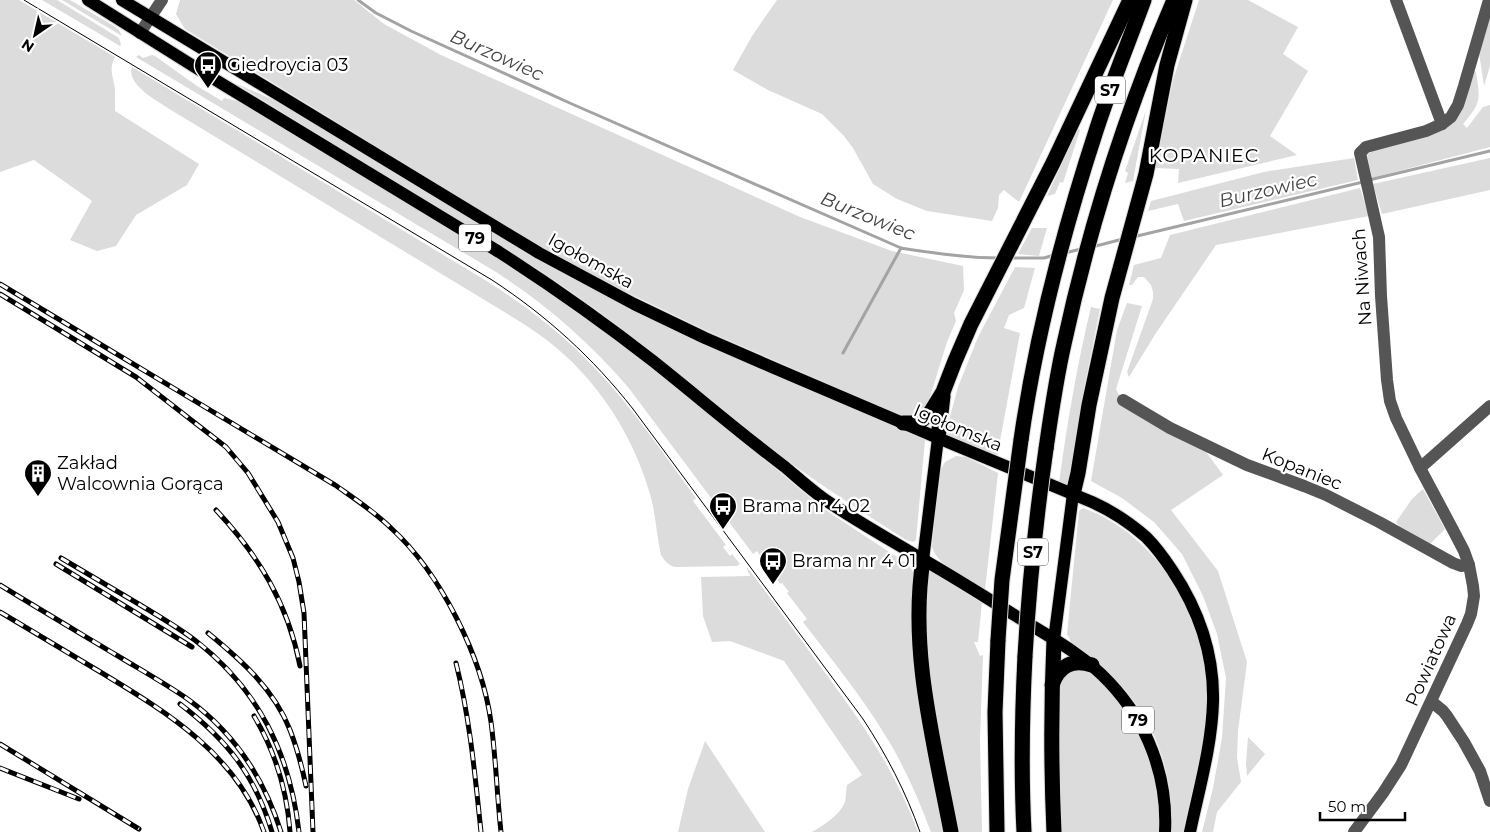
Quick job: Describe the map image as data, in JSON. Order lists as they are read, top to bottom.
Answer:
{
  "streets": {
    "highway": ["S7"],
    "main road": ["79", "Igołomska"],
    "street": ["Na Niwach", "Kopaniec", "Powiatowa"]
  },
  "crossings": [
    ["79", "Igołomska"],
    ["Na Niwach", "Powiatowa"],
    ["Kopaniec", "Powiatowa"]
  ],
  "districts": ["KOPANIEC"],
  "water": ["Burzowiec"],
  "places": {
    "bus stop": ["Giedroycia 03", "Brama nr 4 02", "Brama nr 4 01"],
    "building": ["Zakład Walcownia Gorąca"]
  },
  "scale_bar": "50 m",
  "north": "bottom left"
}
